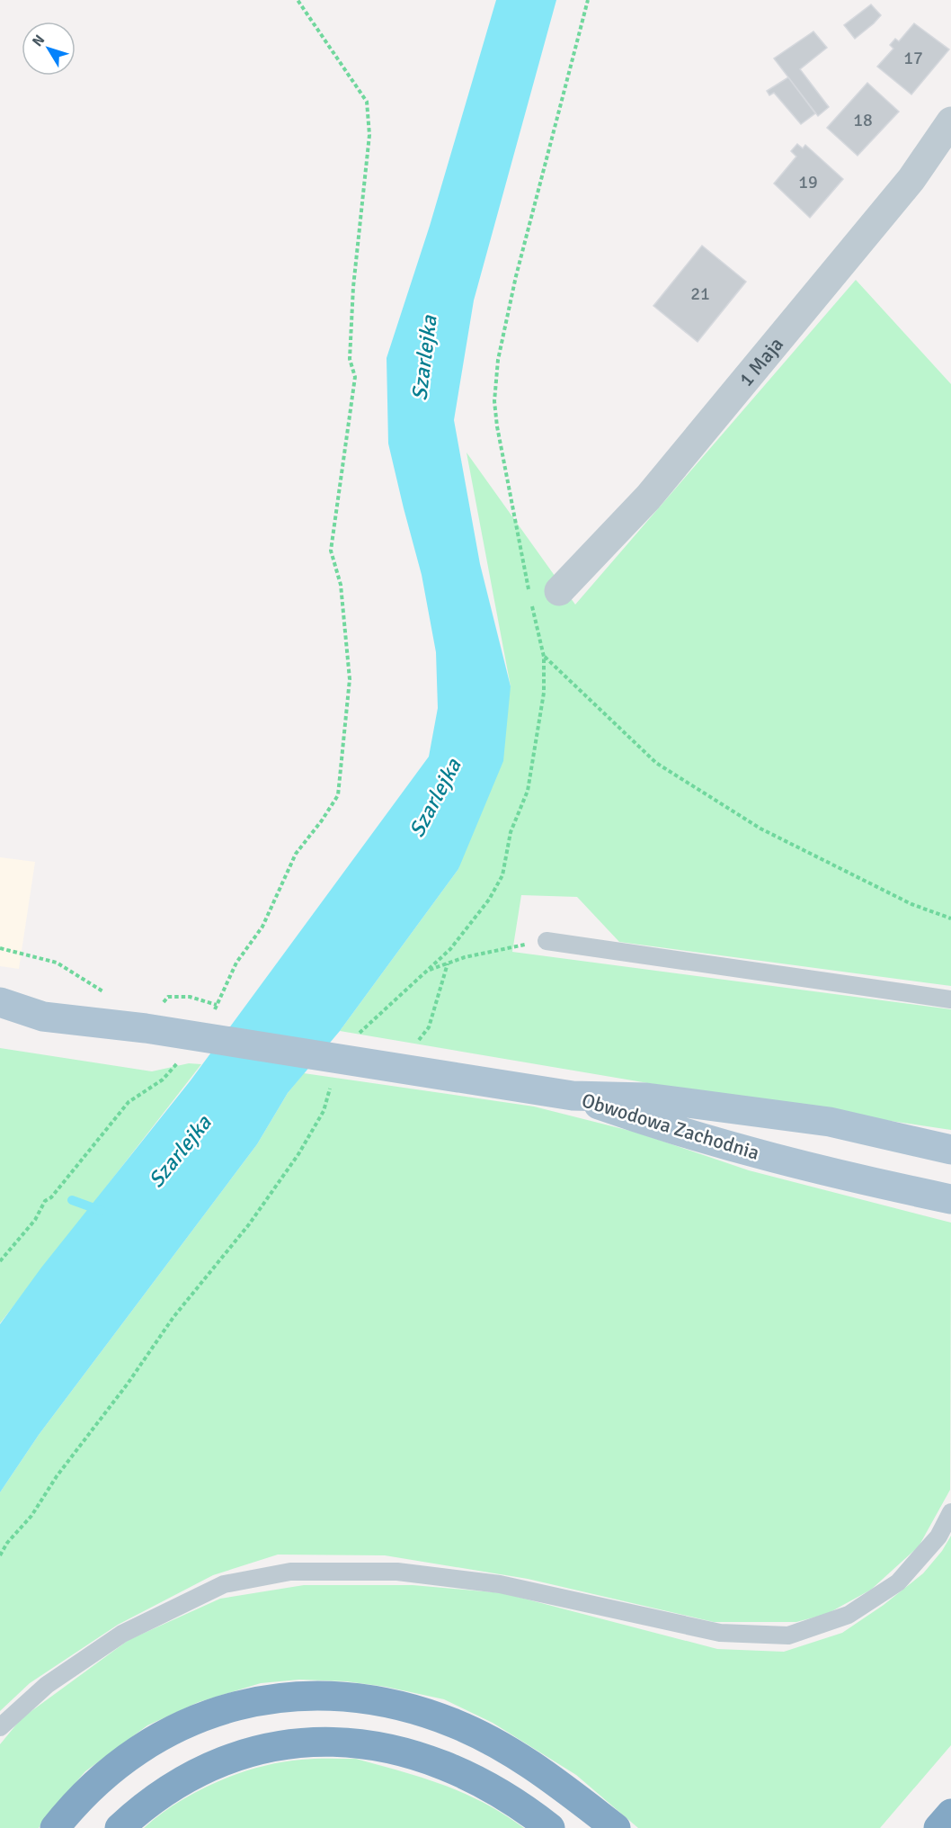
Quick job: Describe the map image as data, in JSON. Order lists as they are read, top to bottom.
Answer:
{
  "streets": {
    "main road": ["Obwodowa Zachodnia"],
    "street": ["1 Maja"]
  },
  "water": ["Szarlejka"],
  "house_numbers": [
    "17",
    "18",
    "19",
    "21"
  ],
  "north": "top left"
}
